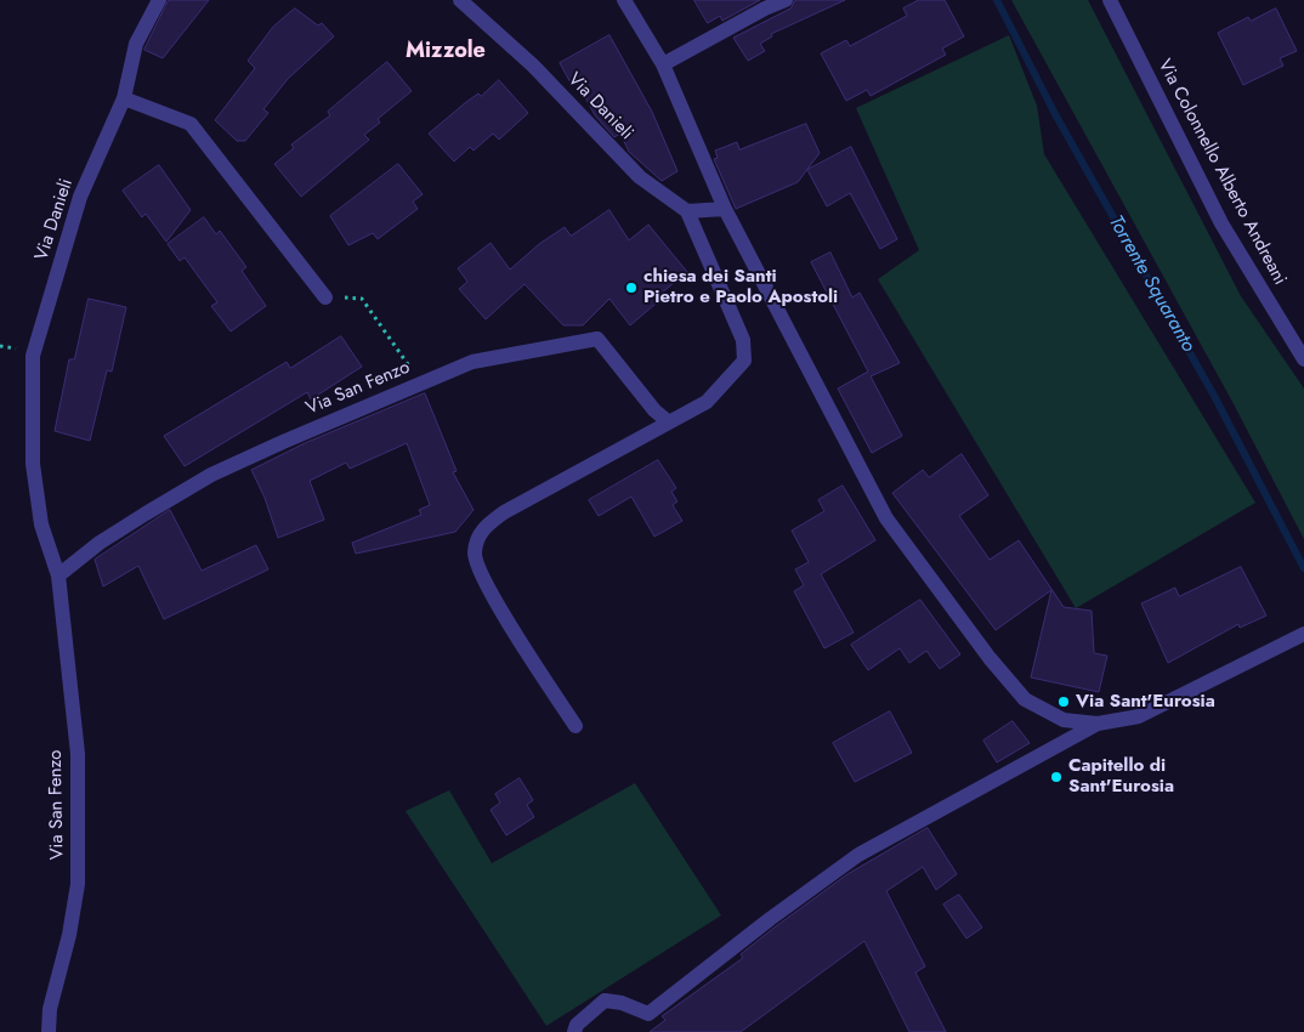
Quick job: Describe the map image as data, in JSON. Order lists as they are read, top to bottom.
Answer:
{
  "streets": {
    "street": ["Via Danieli", "Via Colonnello Alberto Andreani", "Via San Fenzo"]
  },
  "crossings": [
    ["Via Danieli", "Via San Fenzo"]
  ],
  "districts": ["Mizzole"],
  "water": ["Torrente Squaranto"],
  "places": ["chiesa dei Santi Pietro e Paolo Apostoli", "Via Sant'Eurosia", "Capitello di Sant'Eurosia"]
}
